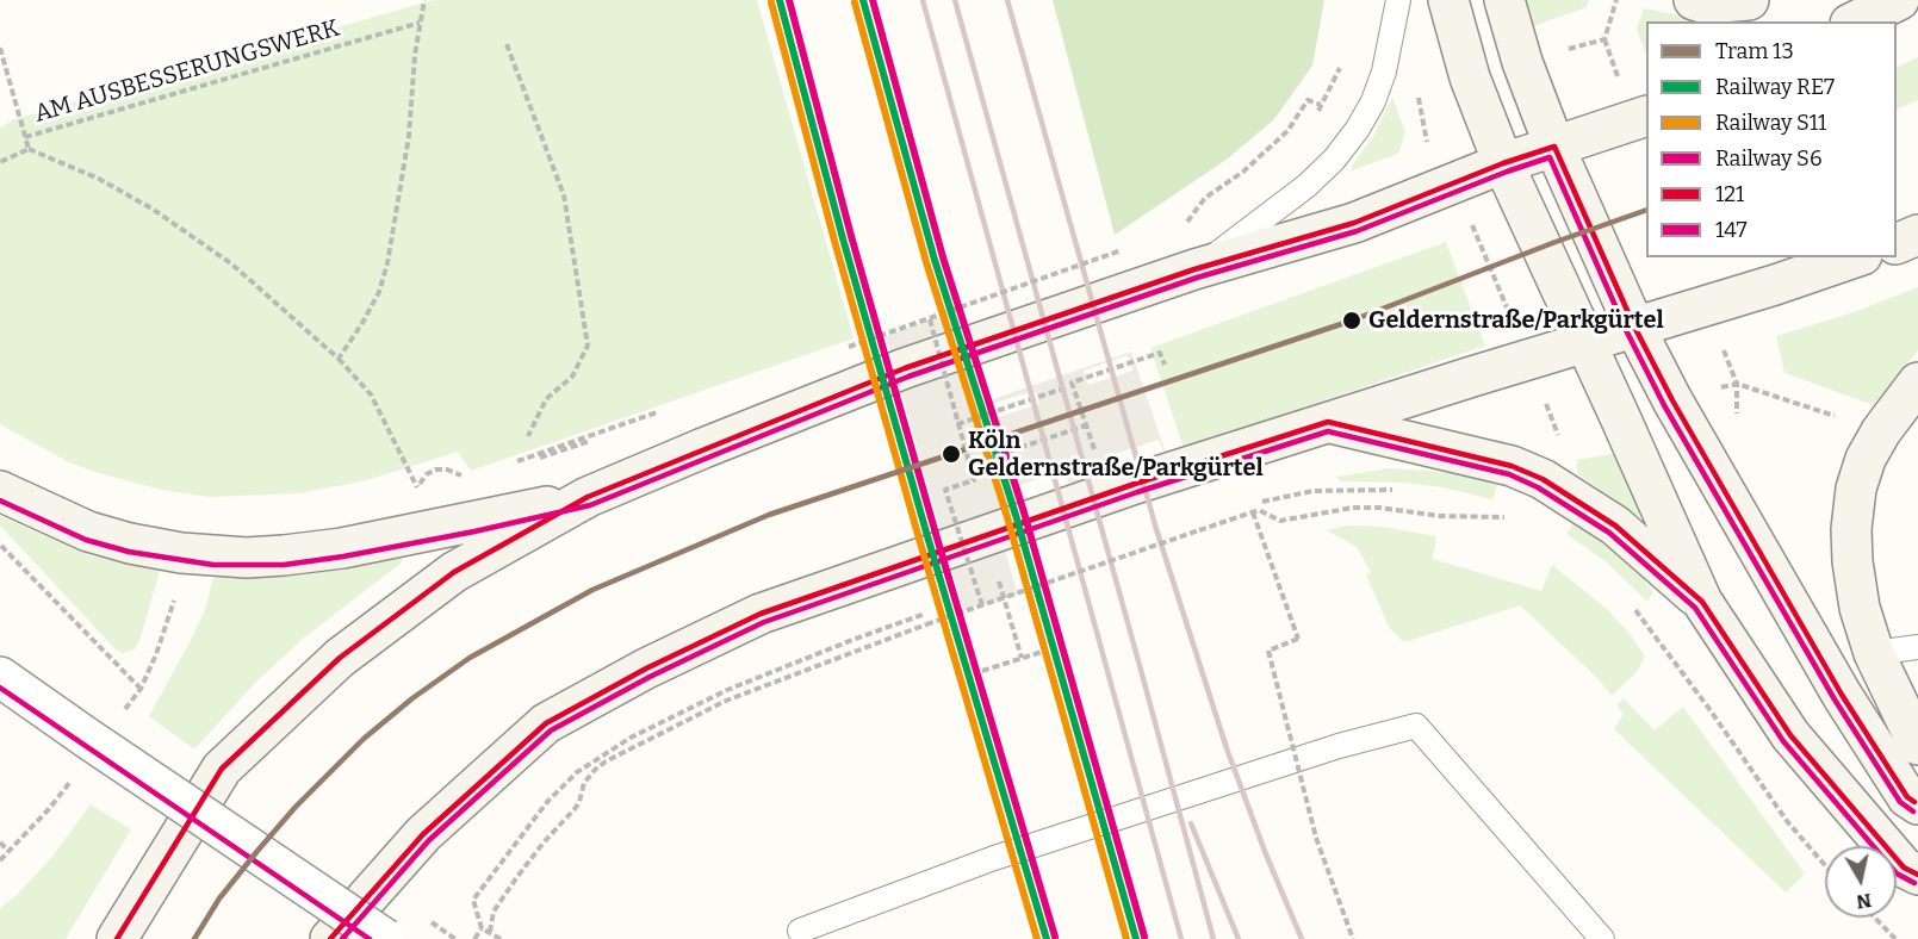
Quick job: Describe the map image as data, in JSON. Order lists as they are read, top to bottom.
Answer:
{
  "streets": {
    "path": ["AM AUSBESSERUNGSWERK"]
  },
  "places": ["Geldernstraße/Parkgürtel", "Köln Geldernstraße/Parkgürtel"],
  "lines": [
    "rail line RE7",
    "rail line S6",
    "rail line S11",
    "transit line 121",
    "transit line 147",
    "tram line 13"
  ],
  "legend": [
    "Tram 13",
    "Railway RE7",
    "Railway S11",
    "Railway S6",
    "121",
    "147"
  ],
  "north": "bottom"
}
